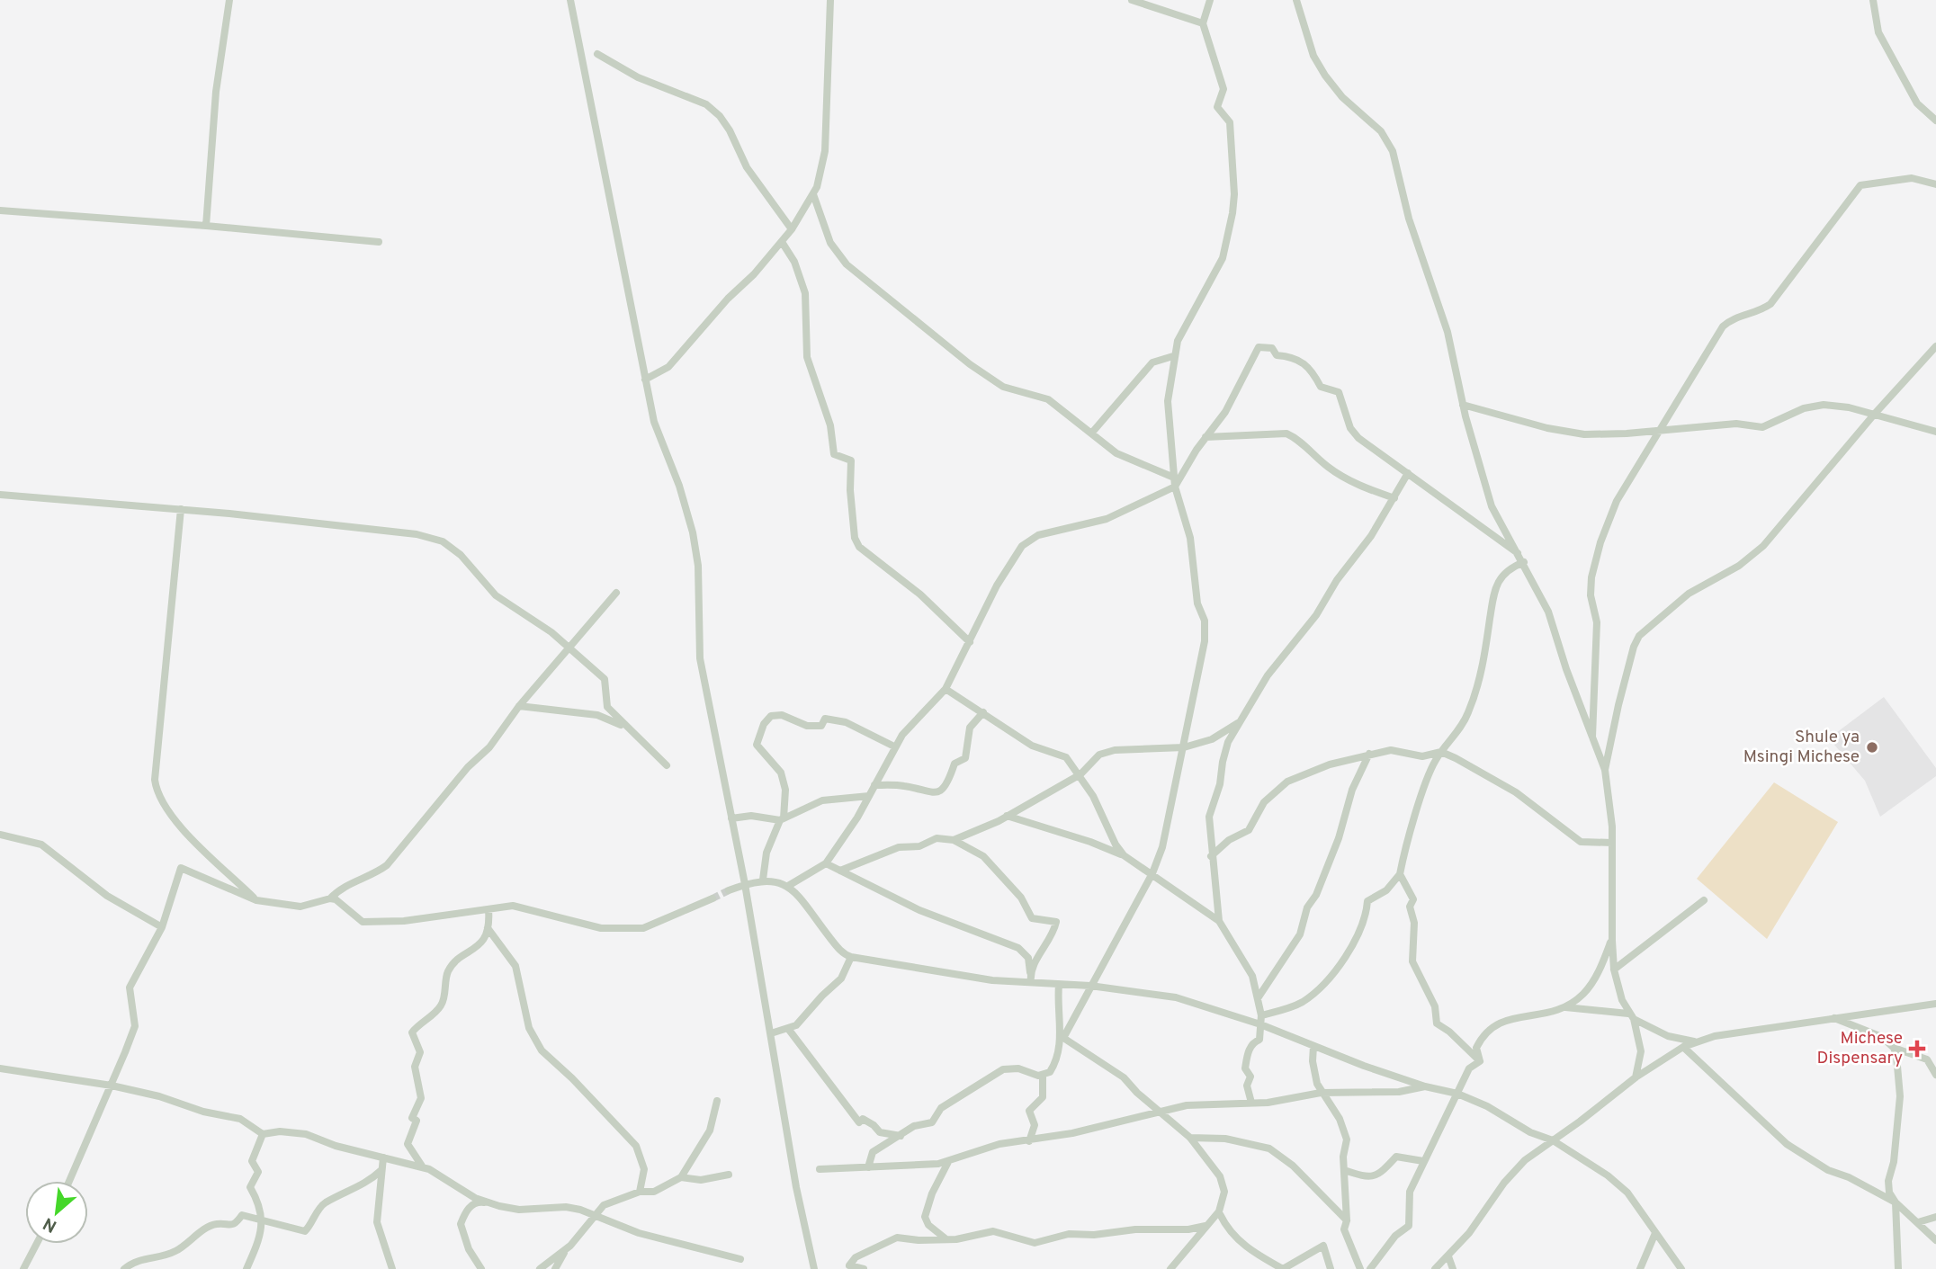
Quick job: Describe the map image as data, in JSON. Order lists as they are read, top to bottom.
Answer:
{
  "places": {
    "other": ["Shule ya Msingi Michese"],
    "health": ["Michese Dispensary"]
  },
  "north": "bottom left"
}
